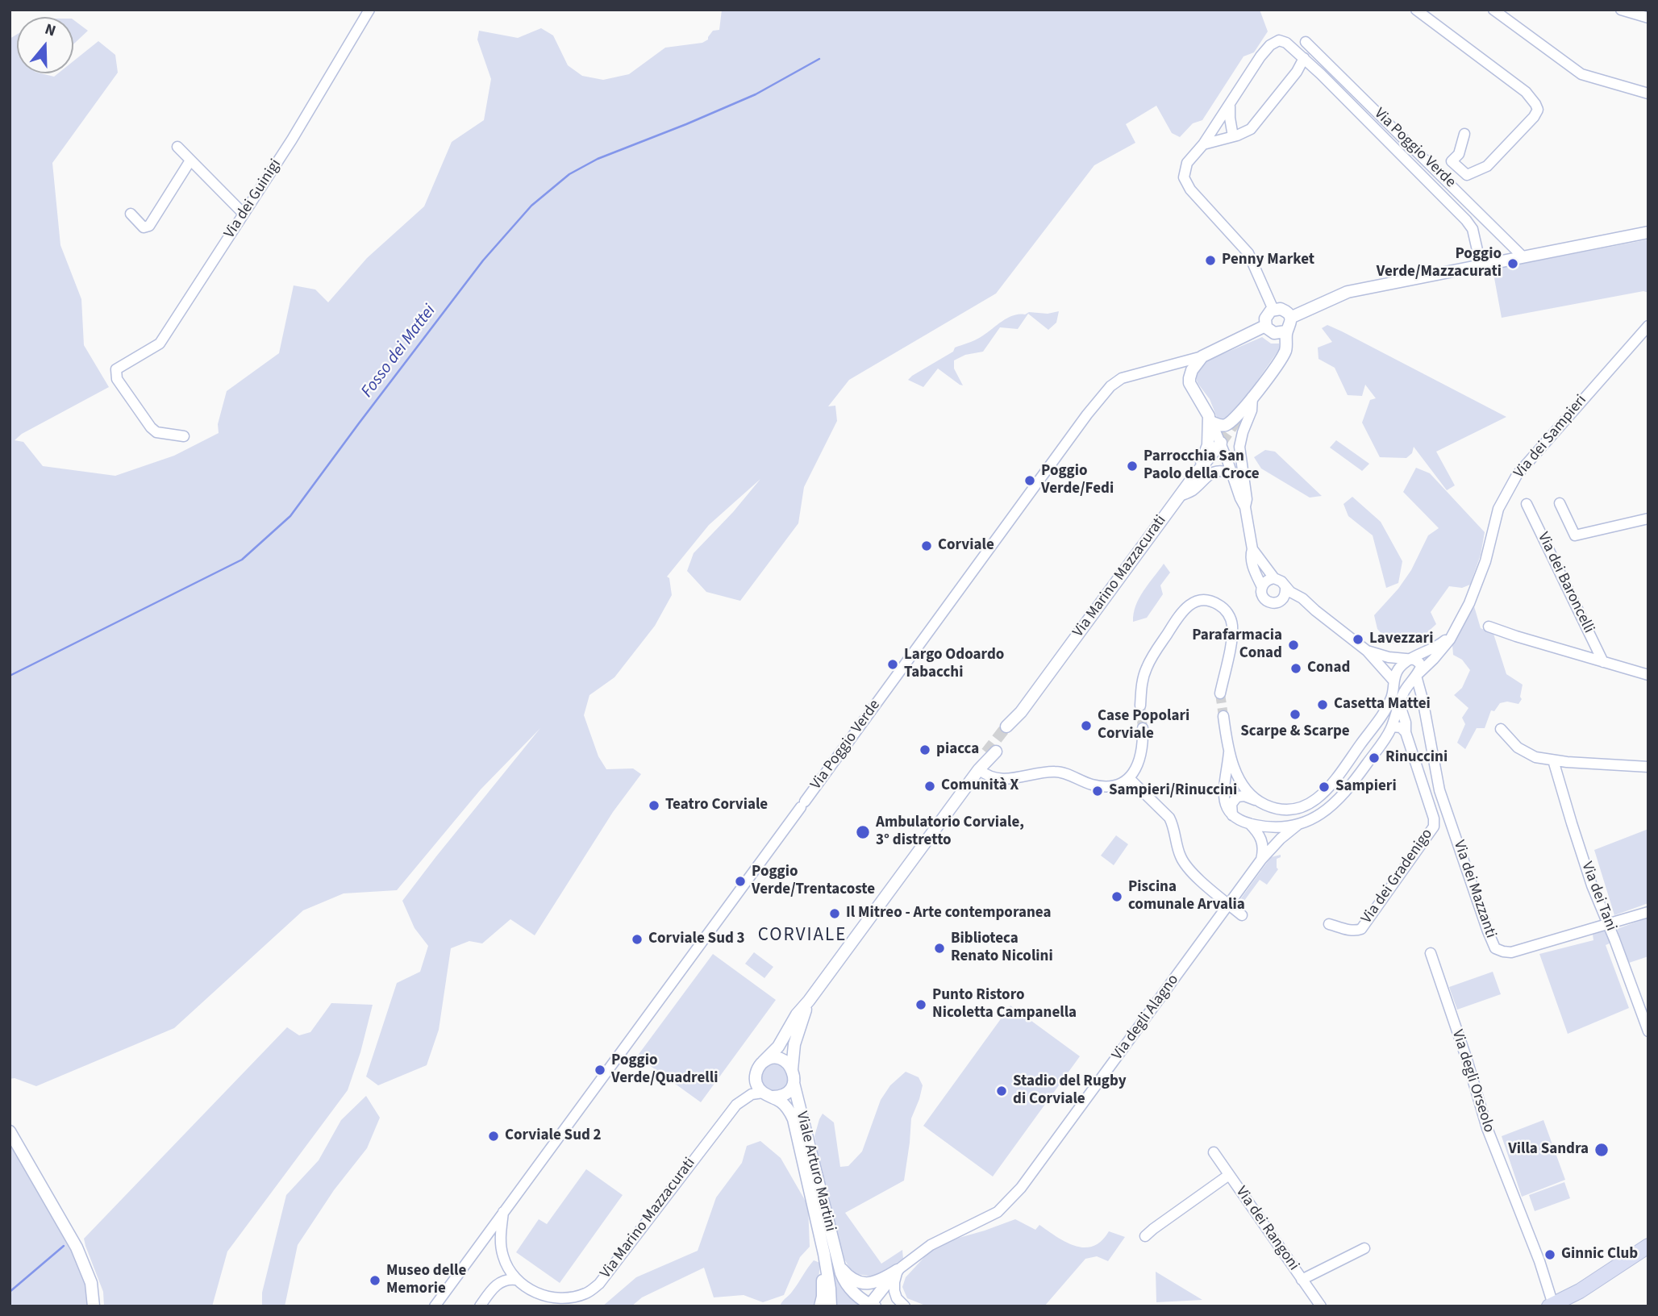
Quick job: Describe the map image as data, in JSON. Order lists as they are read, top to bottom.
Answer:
{
  "streets": {
    "street": [
      "Via Poggio Verde",
      "Via dei Guinigi",
      "Via dei Sampieri",
      "Via Marino Mazzacurati",
      "Via dei Baroncelli",
      "Via dei Gradenigo",
      "Via dei Mazzanti",
      "Via dei Tani",
      "Via degli Alagno",
      "Via degli Orseolo",
      "Viale Arturo Martini",
      "Via dei Rangoni"
    ]
  },
  "crossings": [
    ["Via dei Sampieri", "Via dei Mazzanti"],
    ["Via dei Sampieri", "Via degli Alagno"],
    ["Via Marino Mazzacurati", "Viale Arturo Martini"],
    ["Via dei Mazzanti", "Via dei Tani"],
    ["Via degli Alagno", "Viale Arturo Martini"]
  ],
  "districts": ["CORVIALE"],
  "water": ["Fosso dei Mattei"],
  "places": [
    "Penny Market",
    "Poggio Verde/Mazzacurati",
    "Parrocchia San Paolo della Croce",
    "Poggio Verde/Fedi",
    "Corviale",
    "Lavezzari",
    "Parafarmacia Conad",
    "Largo Odoardo Tabacchi",
    "Conad",
    "Casetta Mattei",
    "Scarpe & Scarpe",
    "Case Popolari Corviale",
    "piacca",
    "Rinuccini",
    "Comunità X",
    "Sampieri",
    "Sampieri/Rinuccini",
    "Teatro Corviale",
    "Ambulatorio Corviale, 3° distretto",
    "Poggio Verde/Trentacoste",
    "Piscina comunale Arvalia",
    "Il Mitreo - Arte contemporanea",
    "Corviale Sud 3",
    "Biblioteca Renato Nicolini",
    "Punto Ristoro Nicoletta Campanella",
    "Poggio Verde/Quadrelli",
    "Stadio del Rugby di Corviale",
    "Corviale Sud 2",
    "Villa Sandra",
    "Ginnic Club",
    "Museo delle Memorie"
  ],
  "north": "top"
}
